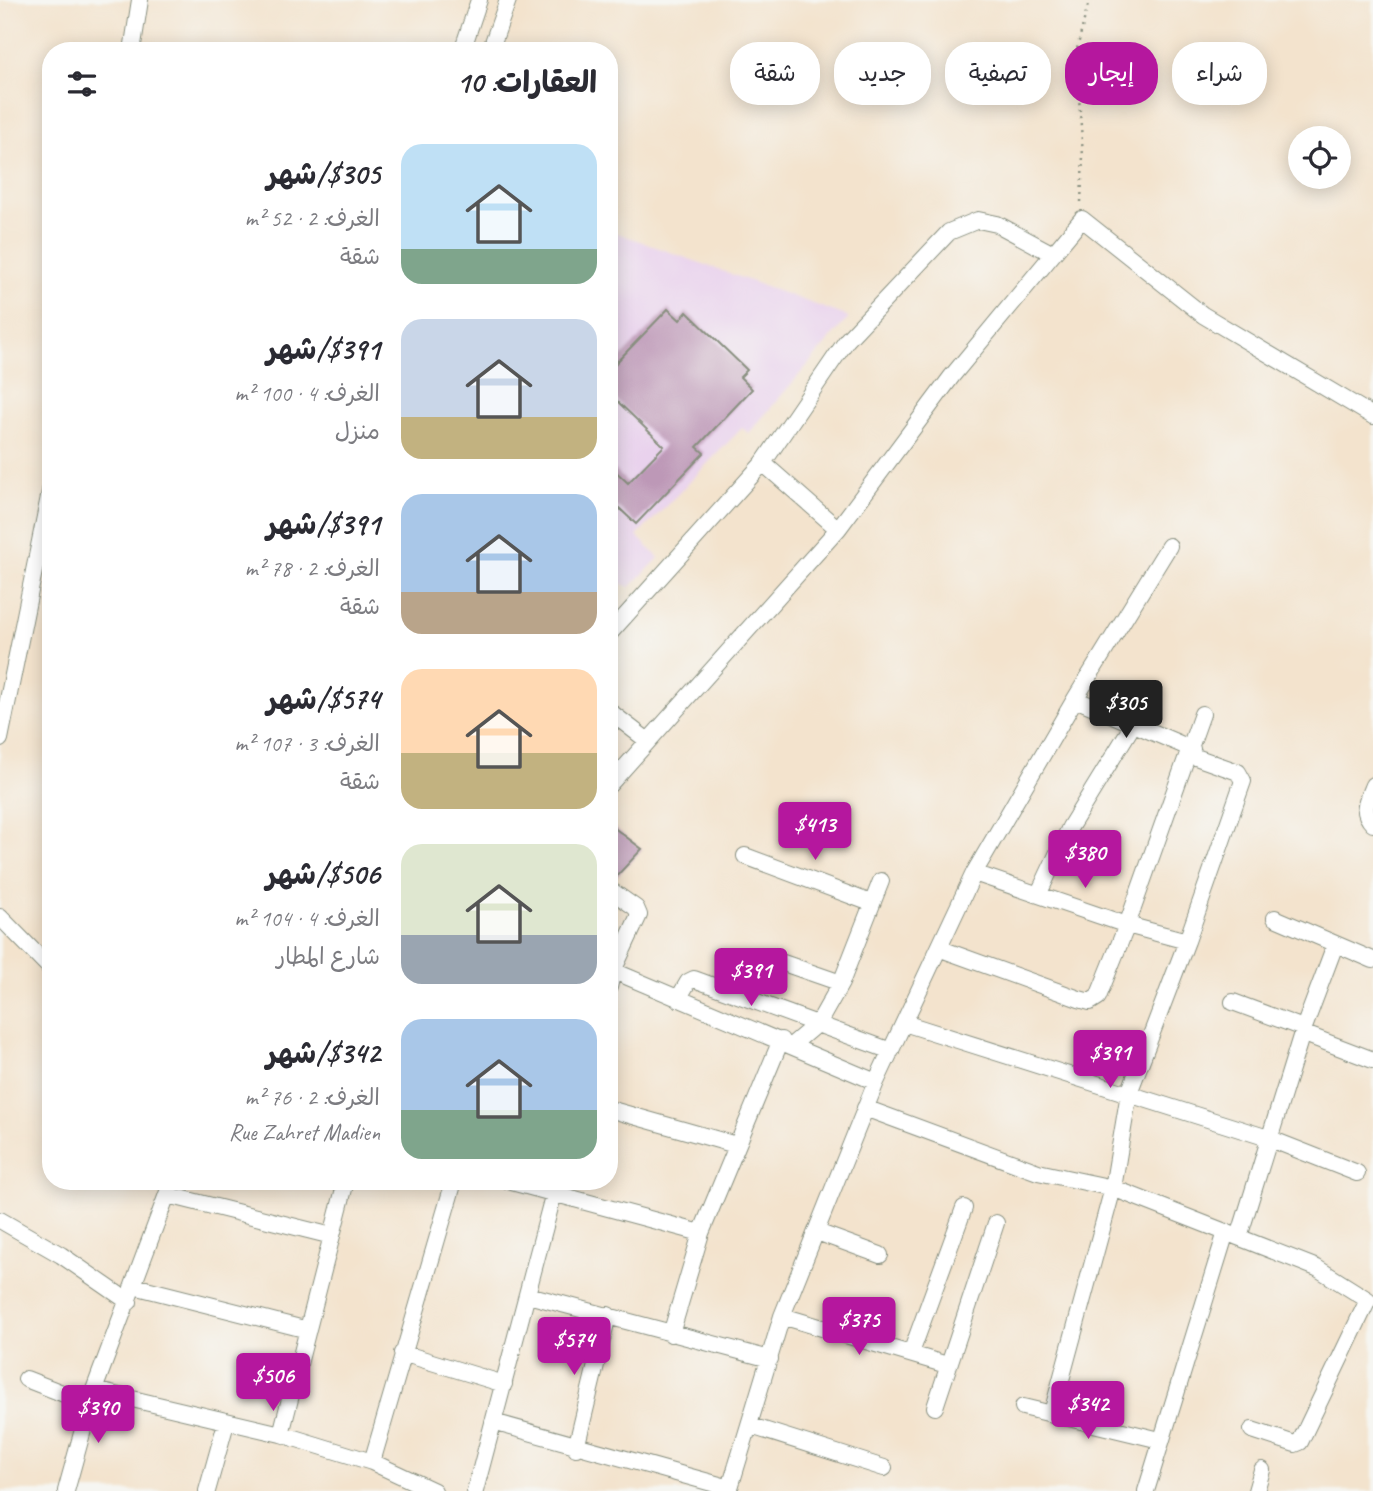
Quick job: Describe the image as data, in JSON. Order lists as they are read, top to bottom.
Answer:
{
  "page": {
    "chip": [
      "شراء",
      "إيجار",
      "تصفية",
      "جديد",
      "شقة"
    ],
    "heading": "العقارات: 10",
    "list": [
      {
        "name": "$305/شهر",
        "note": "الغرف: 2 · 52 m² · شقة"
      },
      {
        "name": "$391/شهر",
        "note": "الغرف: 4 · 100 m² · منزل"
      },
      {
        "name": "$391/شهر",
        "note": "الغرف: 2 · 78 m² · شقة"
      },
      {
        "name": "$574/شهر",
        "note": "الغرف: 3 · 107 m² · شقة"
      },
      {
        "name": "$506/شهر",
        "note": "الغرف: 4 · 104 m² · شارع المطار"
      },
      {
        "name": "$342/شهر",
        "note": "الغرف: 2 · 76 m² · Rue Zahret Madien"
      }
    ],
    "price": [
      "$305",
      "$413",
      "$380",
      "$391",
      "$391",
      "$375",
      "$574",
      "$506",
      "$342",
      "$390"
    ]
  }
}
